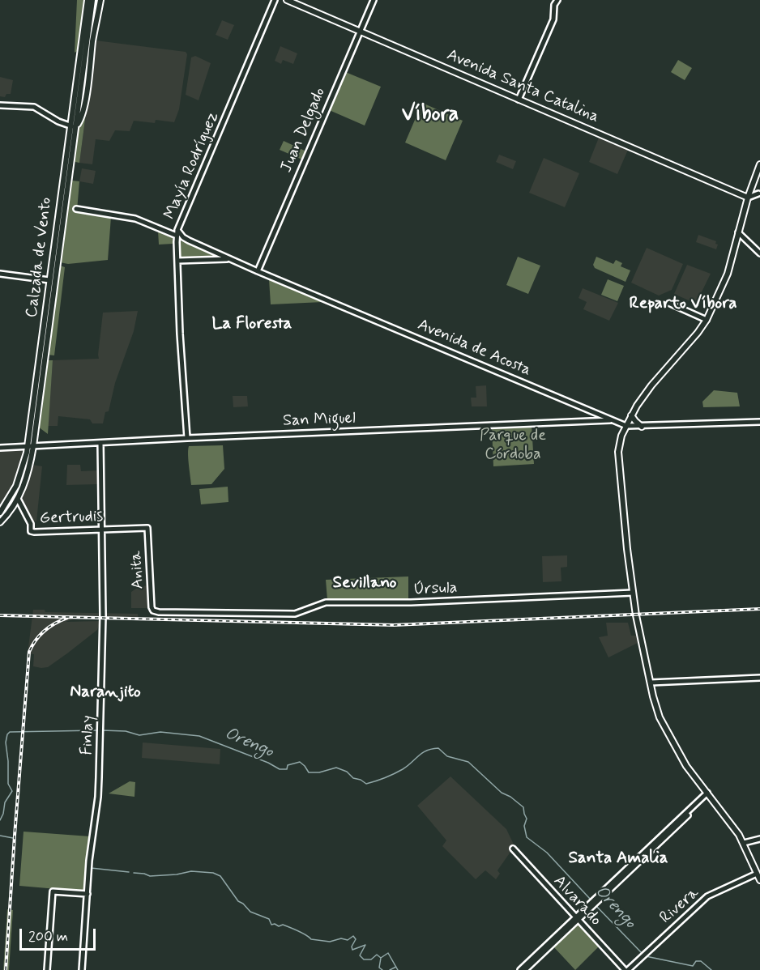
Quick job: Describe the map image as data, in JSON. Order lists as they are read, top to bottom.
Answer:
{
  "streets": {
    "main road": ["Avenida Santa Catalina", "Calzada de Vento"],
    "street": [
      "Juan Delgado",
      "Mayía Rodríguez",
      "Avenida de Acosta",
      "San Miguel",
      "Gertrudis",
      "Anita",
      "Úrsula",
      "Finlay",
      "Alvarado",
      "Rivera"
    ]
  },
  "crossings": [
    ["Avenida Santa Catalina", "Juan Delgado"],
    ["Juan Delgado", "Avenida de Acosta"],
    ["Mayía Rodríguez", "Avenida de Acosta"],
    ["Mayía Rodríguez", "San Miguel"],
    ["Calzada de Vento", "San Miguel"],
    ["Calzada de Vento", "Gertrudis"],
    ["Avenida de Acosta", "San Miguel"],
    ["San Miguel", "Finlay"],
    ["Gertrudis", "Anita"],
    ["Gertrudis", "Finlay"],
    ["Anita", "Úrsula"],
    ["Alvarado", "Rivera"]
  ],
  "districts": [
    "Víbora",
    "Reparto Víbora",
    "La Floresta",
    "Sevillano",
    "Naranjito",
    "Santa Amalia"
  ],
  "water": ["Orengo"],
  "parks": ["Parque de Córdoba"],
  "scale_bar": "200 m"
}
